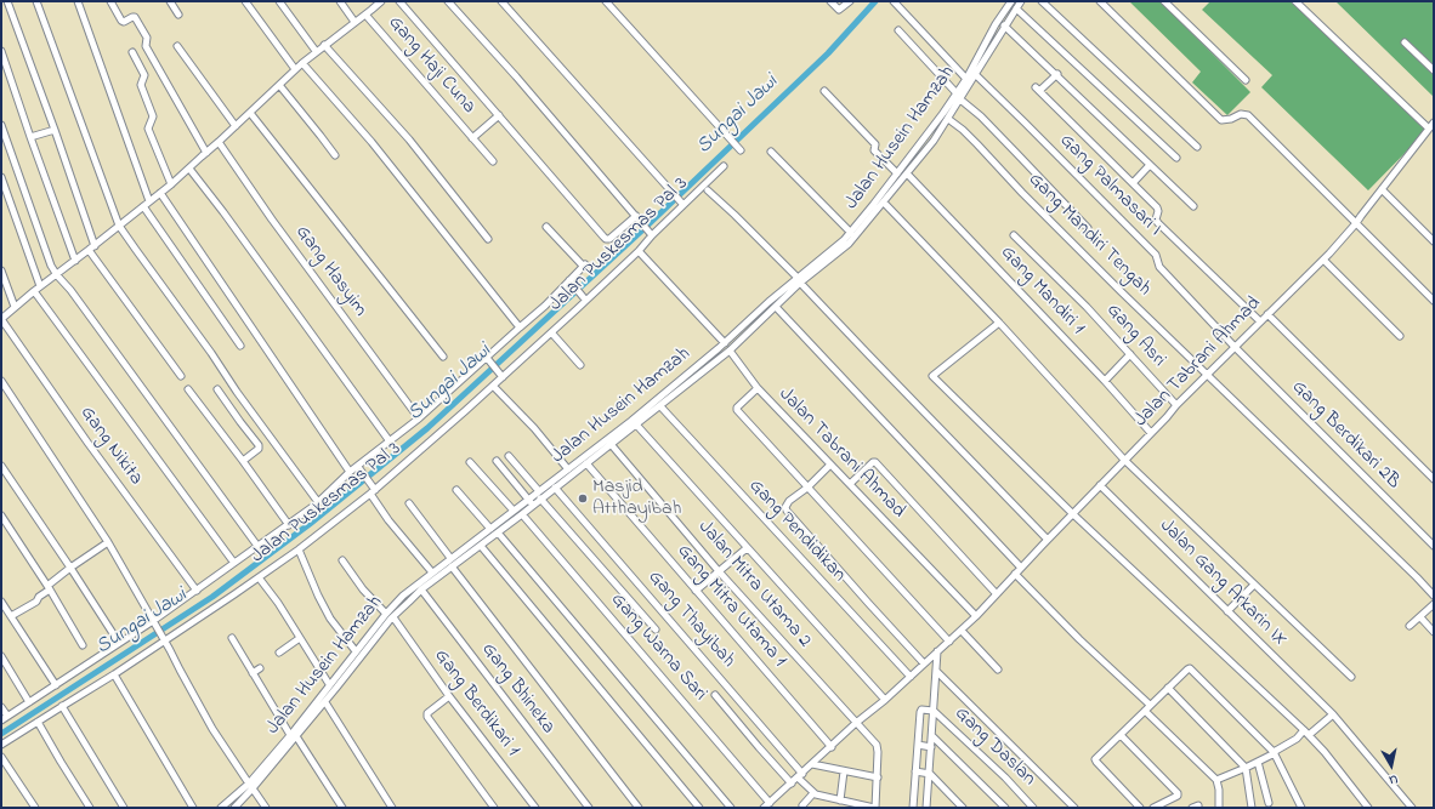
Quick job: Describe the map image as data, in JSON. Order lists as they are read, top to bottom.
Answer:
{
  "streets": {
    "street": [
      "Gang Haji Cuna",
      "Jalan Husein Hamzah",
      "Gang Palmasari I",
      "Gang Mandiri Tengah",
      "Jalan Puskesmas Pal 3",
      "Gang Hasyim",
      "Gang Mandiri 1",
      "Gang Asri",
      "Jalan Tabrani Ahmad",
      "Gang Berdikari 2B",
      "Gang Nikita",
      "Gang Pendidikan",
      "Jalan Gang Arkarin IX",
      "Jalan Mitra Utama 2",
      "Gang Mitra Utama 1",
      "Gang Thayibah",
      "Gang Warna Sari",
      "Gang Bhineka",
      "Gang Berdikari 1",
      "Gang Daslan"
    ]
  },
  "crossings": [
    ["Jalan Husein Hamzah", "Gang Palmasari I"],
    ["Jalan Husein Hamzah", "Gang Mandiri Tengah"],
    ["Jalan Husein Hamzah", "Gang Mandiri 1"],
    ["Jalan Husein Hamzah", "Jalan Tabrani Ahmad"],
    ["Jalan Husein Hamzah", "Gang Pendidikan"],
    ["Jalan Husein Hamzah", "Jalan Mitra Utama 2"],
    ["Jalan Husein Hamzah", "Gang Mitra Utama 1"],
    ["Jalan Husein Hamzah", "Gang Thayibah"],
    ["Jalan Husein Hamzah", "Gang Warna Sari"],
    ["Jalan Husein Hamzah", "Gang Bhineka"],
    ["Jalan Husein Hamzah", "Gang Berdikari 1"],
    ["Gang Palmasari I", "Jalan Tabrani Ahmad"],
    ["Gang Palmasari I", "Gang Berdikari 2B"],
    ["Gang Mandiri Tengah", "Jalan Tabrani Ahmad"],
    ["Gang Mandiri 1", "Jalan Tabrani Ahmad"],
    ["Gang Asri", "Jalan Tabrani Ahmad"],
    ["Jalan Tabrani Ahmad", "Gang Berdikari 2B"],
    ["Jalan Tabrani Ahmad", "Gang Pendidikan"],
    ["Jalan Tabrani Ahmad", "Jalan Gang Arkarin IX"],
    ["Jalan Tabrani Ahmad", "Jalan Mitra Utama 2"],
    ["Jalan Tabrani Ahmad", "Gang Mitra Utama 1"],
    ["Jalan Tabrani Ahmad", "Gang Thayibah"],
    ["Jalan Tabrani Ahmad", "Gang Warna Sari"]
  ],
  "water": ["Sungai Jawi"],
  "places": ["Masjid Atthayibah"],
  "north": "bottom"
}
